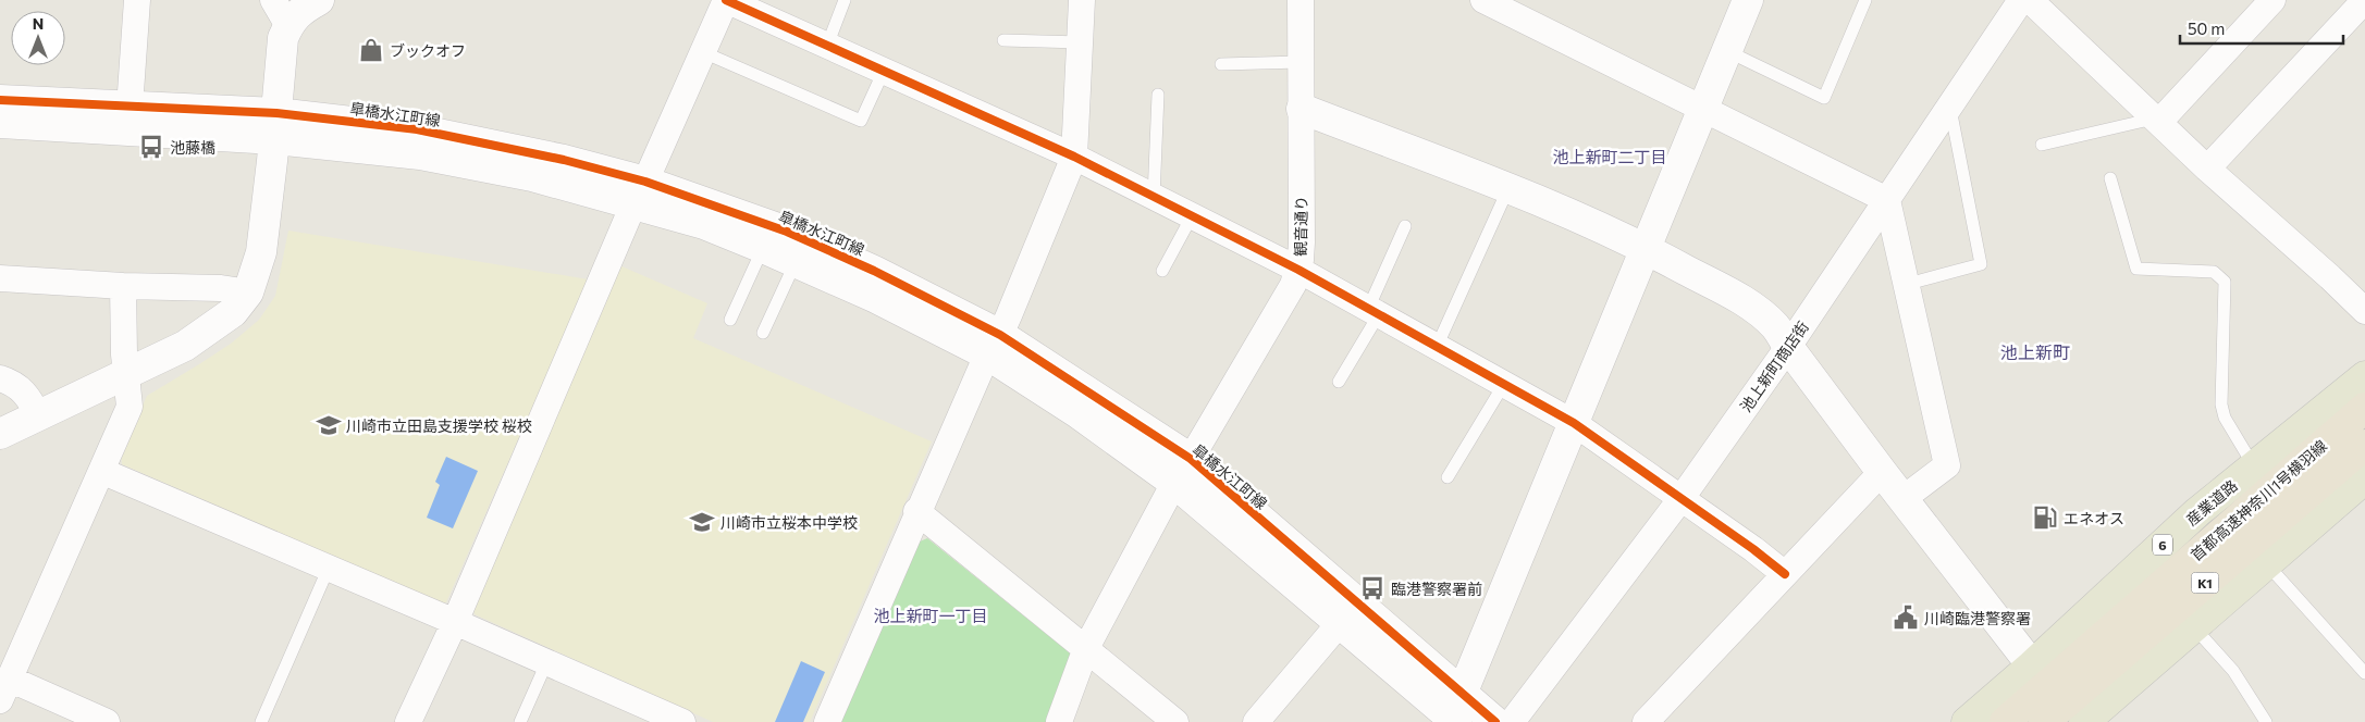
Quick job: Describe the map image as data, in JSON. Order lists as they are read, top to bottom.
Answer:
{
  "streets": {
    "highway": ["首都高速神奈川1号横羽線", "K1"],
    "main road": ["産業道路", "6"],
    "street": ["皐橋水江町線", "観音通り", "池上新町商店街"]
  },
  "crossings": [
    ["皐橋水江町線", "観音通り"]
  ],
  "districts": ["池上新町二丁目", "池上新町", "池上新町一丁目"],
  "places": {
    "shop": ["ブックオフ"],
    "bus stop": ["池藤橋", "臨港警察署前"],
    "school or university": ["川崎市立田島支援学校 桜校", "川崎市立桜本中学校"],
    "fuel station": ["エネオス"],
    "public building": ["川崎臨港警察署"]
  },
  "scale_bar": "50 m",
  "north": "top"
}
